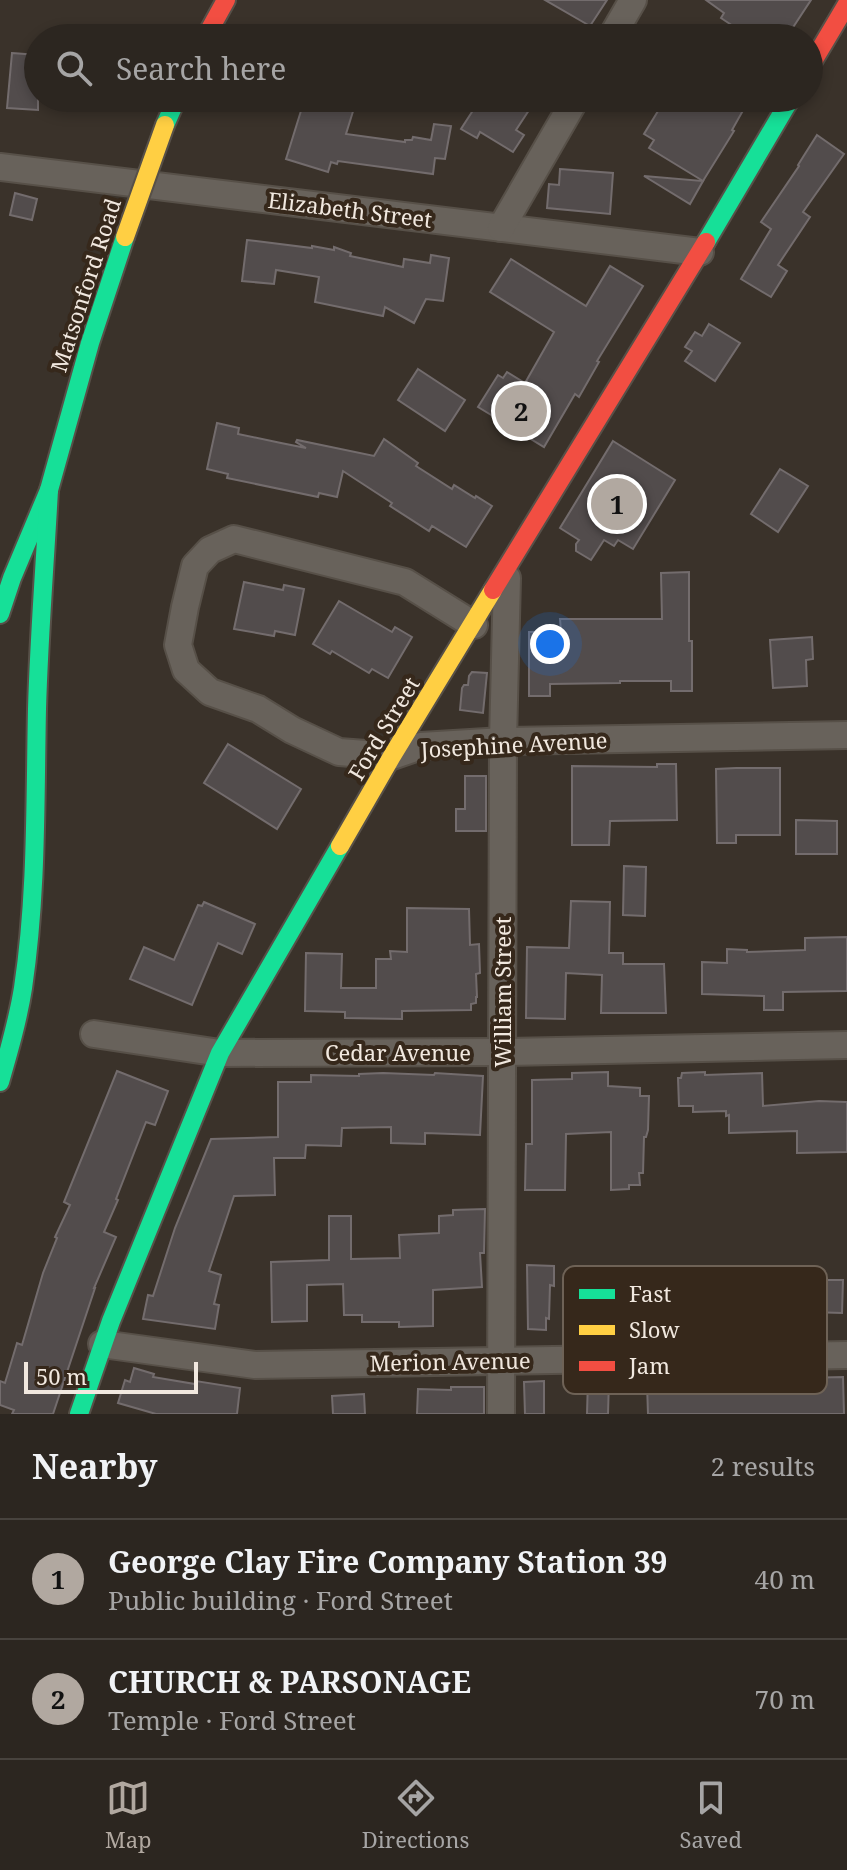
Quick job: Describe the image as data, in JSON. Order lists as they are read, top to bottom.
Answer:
{
  "streets": {
    "main road": ["Matsonford Road", "Ford Street"],
    "street": [
      "Elizabeth Street",
      "Josephine Avenue",
      "William Street",
      "Cedar Avenue",
      "Merion Avenue"
    ]
  },
  "crossings": [
    ["Elizabeth Street", "Ford Street"],
    ["Ford Street", "Josephine Avenue"],
    ["Ford Street", "William Street"],
    ["Ford Street", "Cedar Avenue"],
    ["Ford Street", "Merion Avenue"],
    ["Josephine Avenue", "William Street"],
    ["William Street", "Cedar Avenue"],
    ["William Street", "Merion Avenue"]
  ],
  "legend": ["Fast", "Slow", "Jam"],
  "scale_bar": "50 m",
  "page": {
    "search": "Search here",
    "pins": ["2", "1"],
    "scale": "50 m",
    "heading": ["Nearby", "2 results"],
    "list": [
      {
        "mark": "1",
        "name": "George Clay Fire Company Station 39",
        "note": "Public building · Ford Street",
        "value": "40 m"
      },
      {
        "mark": "2",
        "name": "CHURCH & PARSONAGE",
        "note": "Temple · Ford Street",
        "value": "70 m"
      }
    ],
    "nav": ["Map", "Directions", "Saved"]
  }
}
